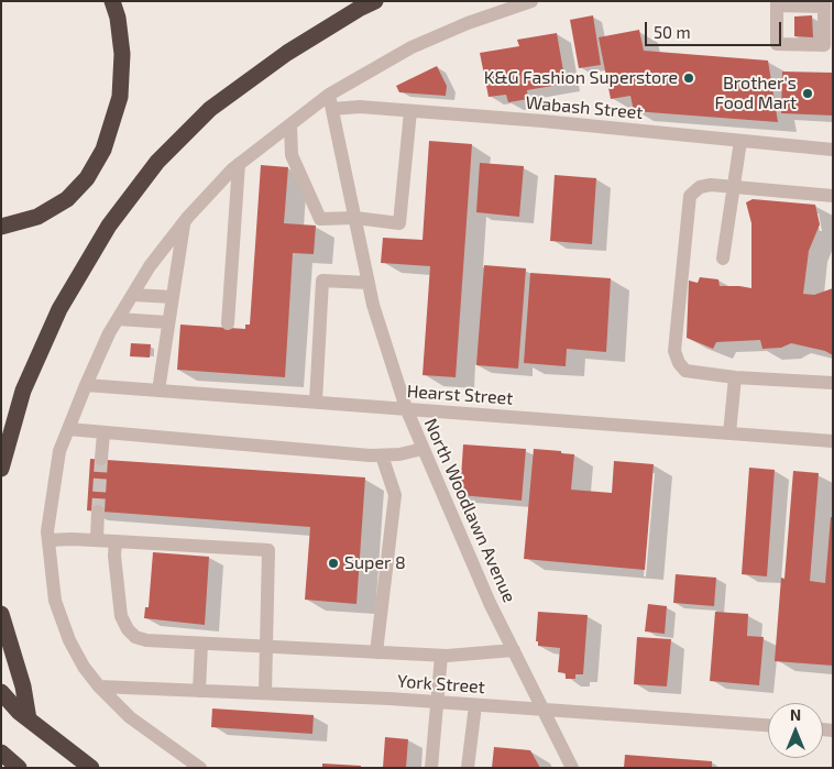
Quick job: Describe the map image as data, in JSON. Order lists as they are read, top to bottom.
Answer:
{
  "streets": {
    "street": [
      "Wabash Street",
      "Hearst Street",
      "North Woodlawn Avenue",
      "York Street"
    ]
  },
  "crossings": [
    ["Wabash Street", "North Woodlawn Avenue"],
    ["Hearst Street", "North Woodlawn Avenue"],
    ["North Woodlawn Avenue", "York Street"]
  ],
  "places": ["K&G Fashion Superstore", "Brother's Food Mart", "Super 8"],
  "scale_bar": "50 m",
  "north": "top"
}
